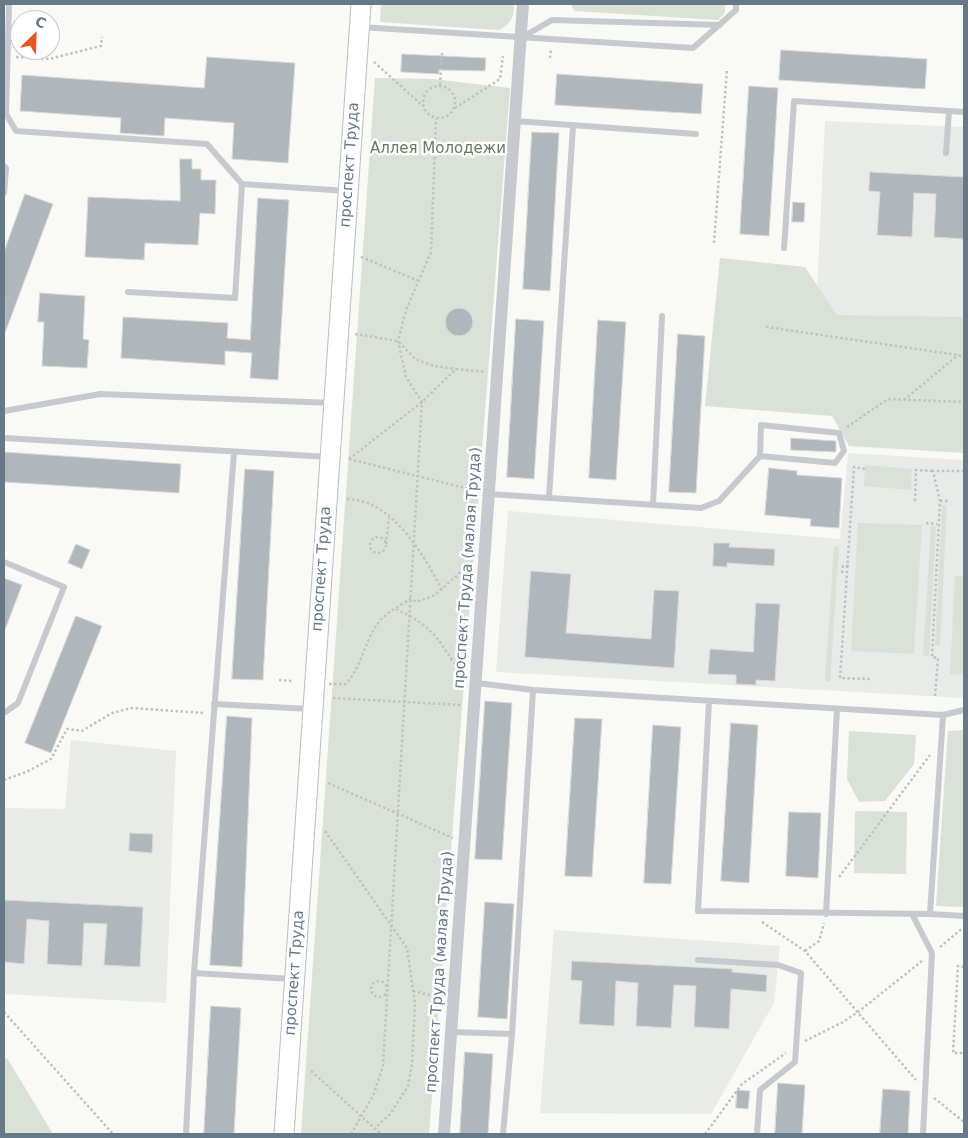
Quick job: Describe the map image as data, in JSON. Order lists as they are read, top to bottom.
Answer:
{
  "streets": {
    "street": ["проспект Труда", "проспект Труда (малая Труда)"]
  },
  "parks": ["Аллея Молодежи"],
  "north": "top right"
}
